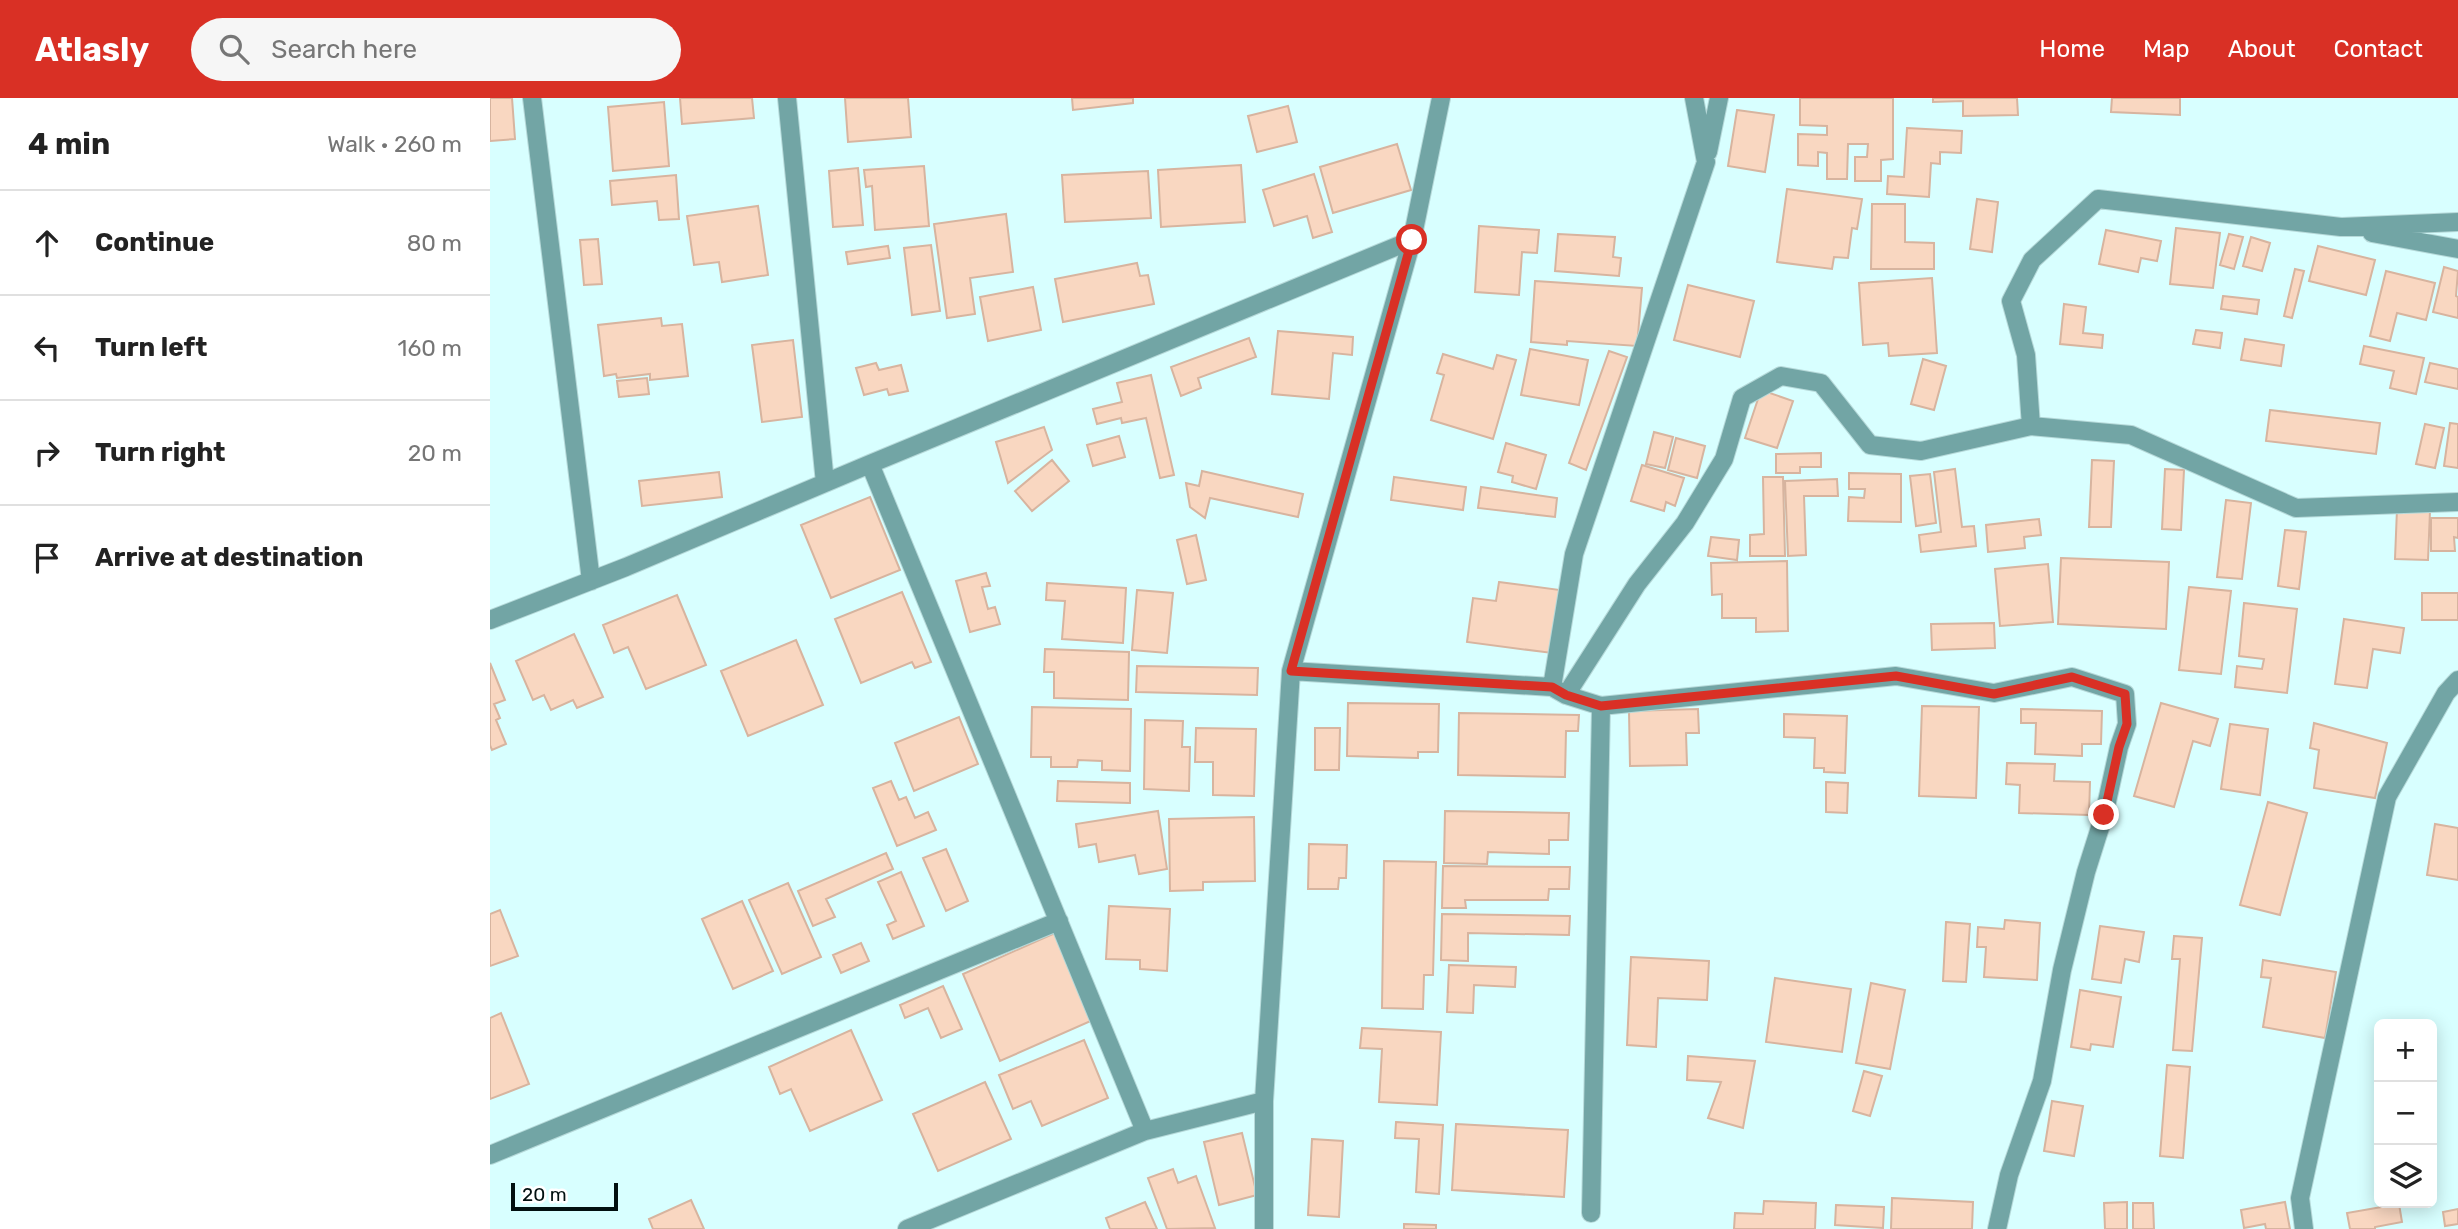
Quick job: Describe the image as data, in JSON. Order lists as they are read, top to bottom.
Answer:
{
  "scale_bar": "20 m",
  "page": {
    "header": "Atlasly",
    "search": "Search here",
    "nav": [
      "Home",
      "Map",
      "About",
      "Contact"
    ],
    "heading": ["4 min", "Walk · 260 m"],
    "list": [
      ["Continue", "80 m"],
      ["Turn left", "160 m"],
      ["Turn right", "20 m"],
      "Arrive at destination"
    ],
    "map_buttons": ["+", "−"],
    "scale": "20 m"
  }
}
